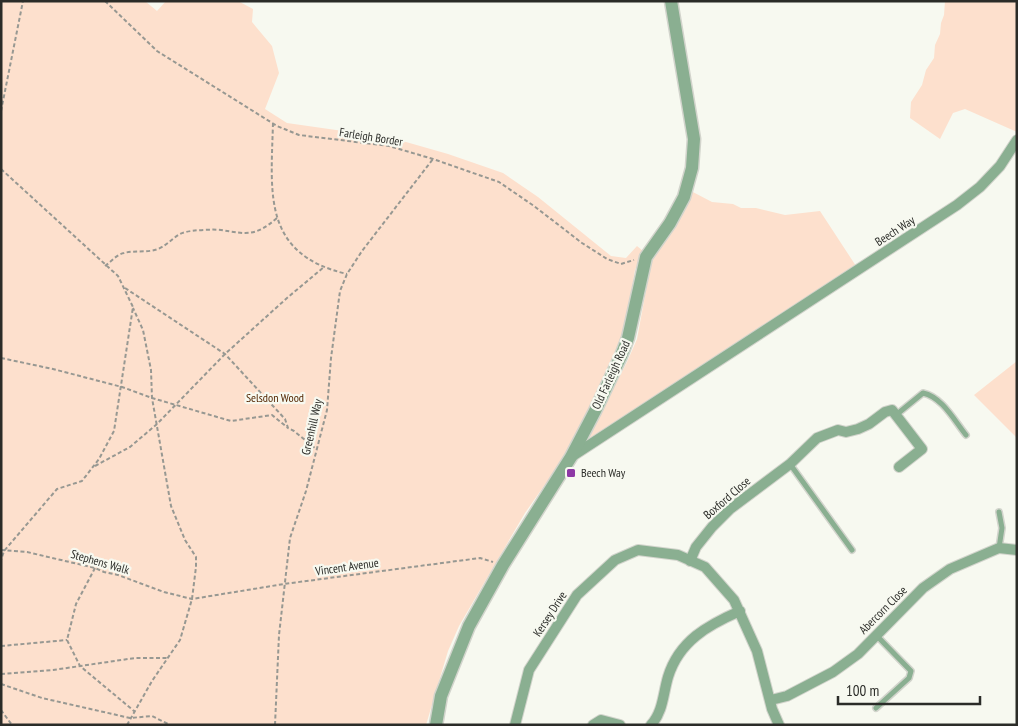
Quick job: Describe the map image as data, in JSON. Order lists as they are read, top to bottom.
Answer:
{
  "streets": {
    "street": [
      "Beech Way",
      "Old Farleigh Road",
      "Boxford Close",
      "Abercorn Close",
      "Kersey Drive"
    ],
    "path": [
      "Farleigh Border",
      "Greenhill Way",
      "Stephens Walk",
      "Vincent Avenue"
    ]
  },
  "crossings": [
    ["Farleigh Border", "Old Farleigh Road"],
    ["Farleigh Border", "Greenhill Way"],
    ["Beech Way", "Old Farleigh Road"],
    ["Old Farleigh Road", "Vincent Avenue"],
    ["Greenhill Way", "Vincent Avenue"],
    ["Boxford Close", "Kersey Drive"],
    ["Stephens Walk", "Vincent Avenue"],
    ["Abercorn Close", "Kersey Drive"]
  ],
  "parks": ["Selsdon Wood"],
  "places": {
    "transit": ["Beech Way"]
  },
  "scale_bar": "100 m"
}
